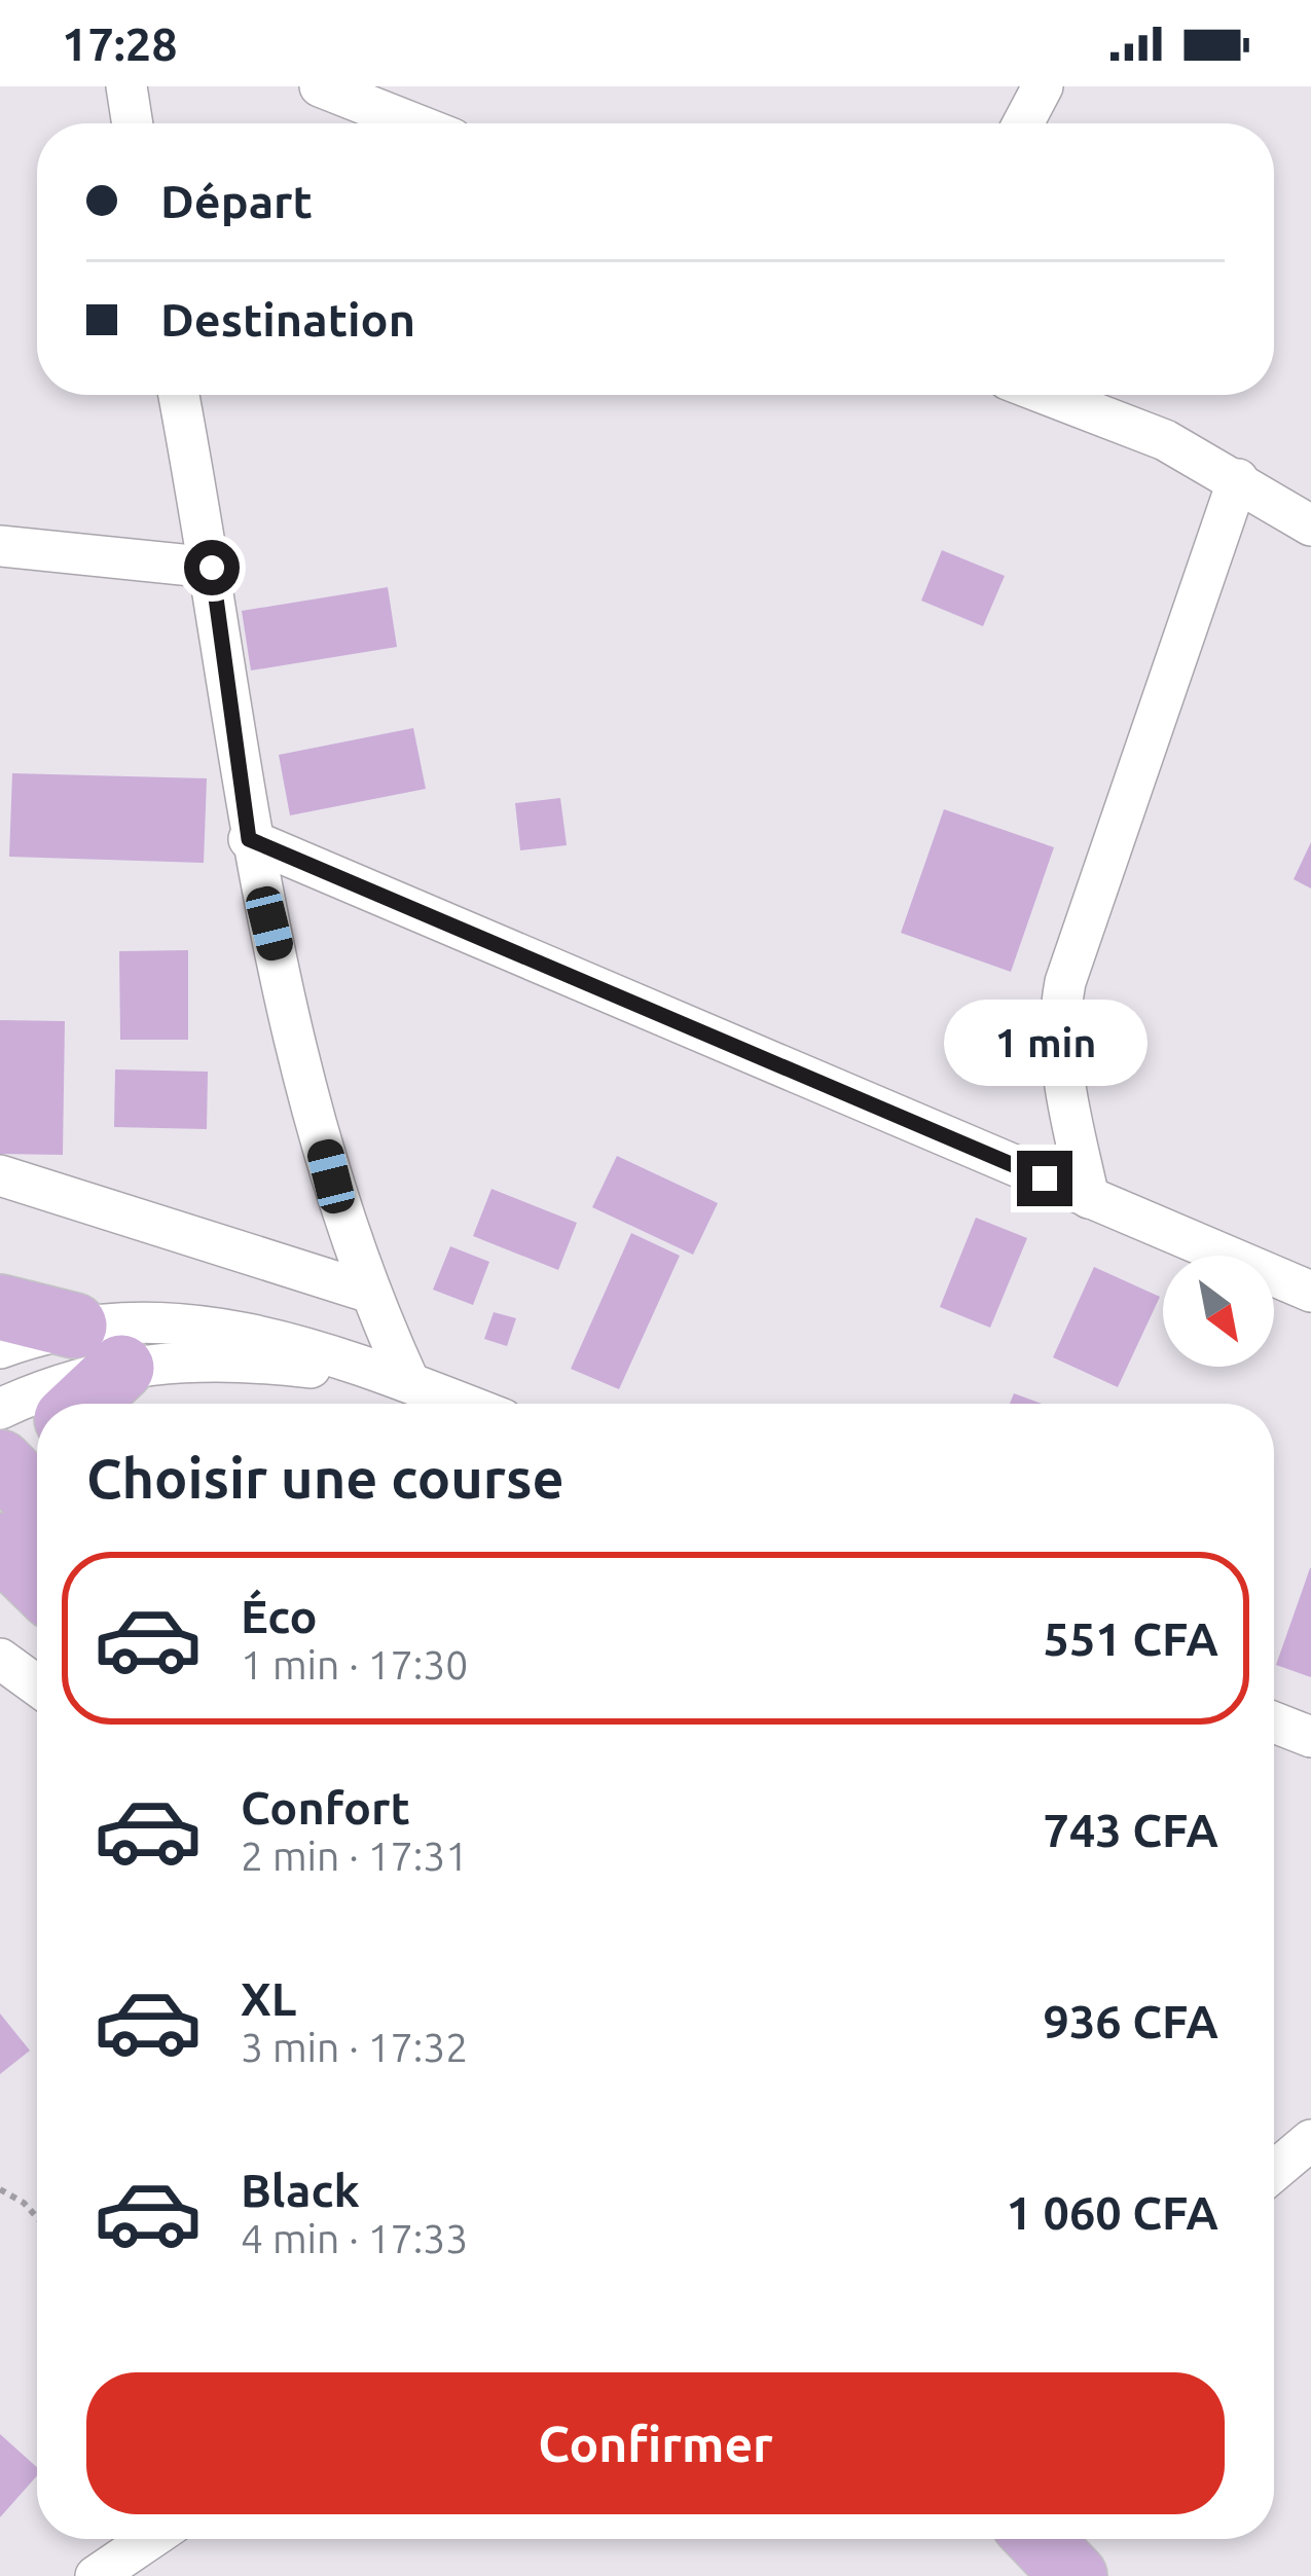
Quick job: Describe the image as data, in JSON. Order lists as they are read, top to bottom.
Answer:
{
  "north": "bottom right",
  "page": {
    "status": "17:28",
    "banner": ["Départ", "Destination"],
    "bubble": "1 min",
    "heading": "Choisir une course",
    "list": [
      {
        "name": "Éco",
        "note": "1 min · 17:30",
        "value": "551 CFA"
      },
      {
        "name": "Confort",
        "note": "2 min · 17:31",
        "value": "743 CFA"
      },
      {
        "name": "XL",
        "note": "3 min · 17:32",
        "value": "936 CFA"
      },
      {
        "name": "Black",
        "note": "4 min · 17:33",
        "value": "1 060 CFA"
      }
    ],
    "buttons": "Confirmer"
  }
}
